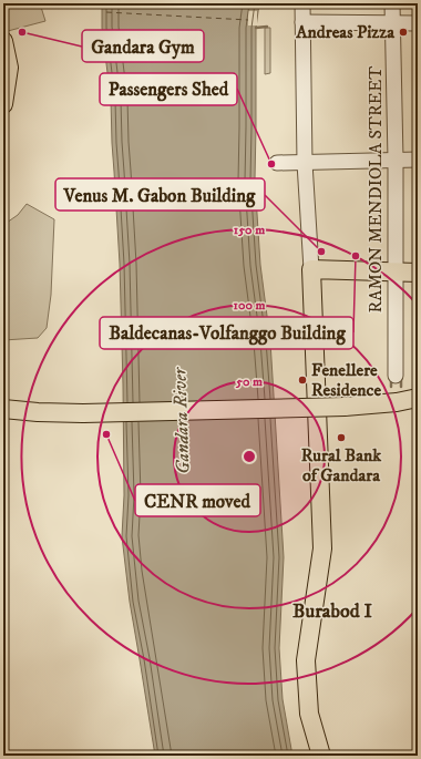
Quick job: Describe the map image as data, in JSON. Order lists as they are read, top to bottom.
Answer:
{
  "streets": {
    "street": ["RAMON MENDIOLA STREET"]
  },
  "districts": ["Burabod I"],
  "water": ["Gandara River"],
  "places": [
    "Gandara Gym",
    "Andreas Pizza",
    "Passengers Shed",
    "Venus M. Gabon Building",
    "Baldecanas-Volfanggo Building",
    "Fenellere Residence",
    "CENR moved",
    "Rural Bank of Gandara"
  ],
  "rings": ["150 m", "100 m", "50 m"]
}
